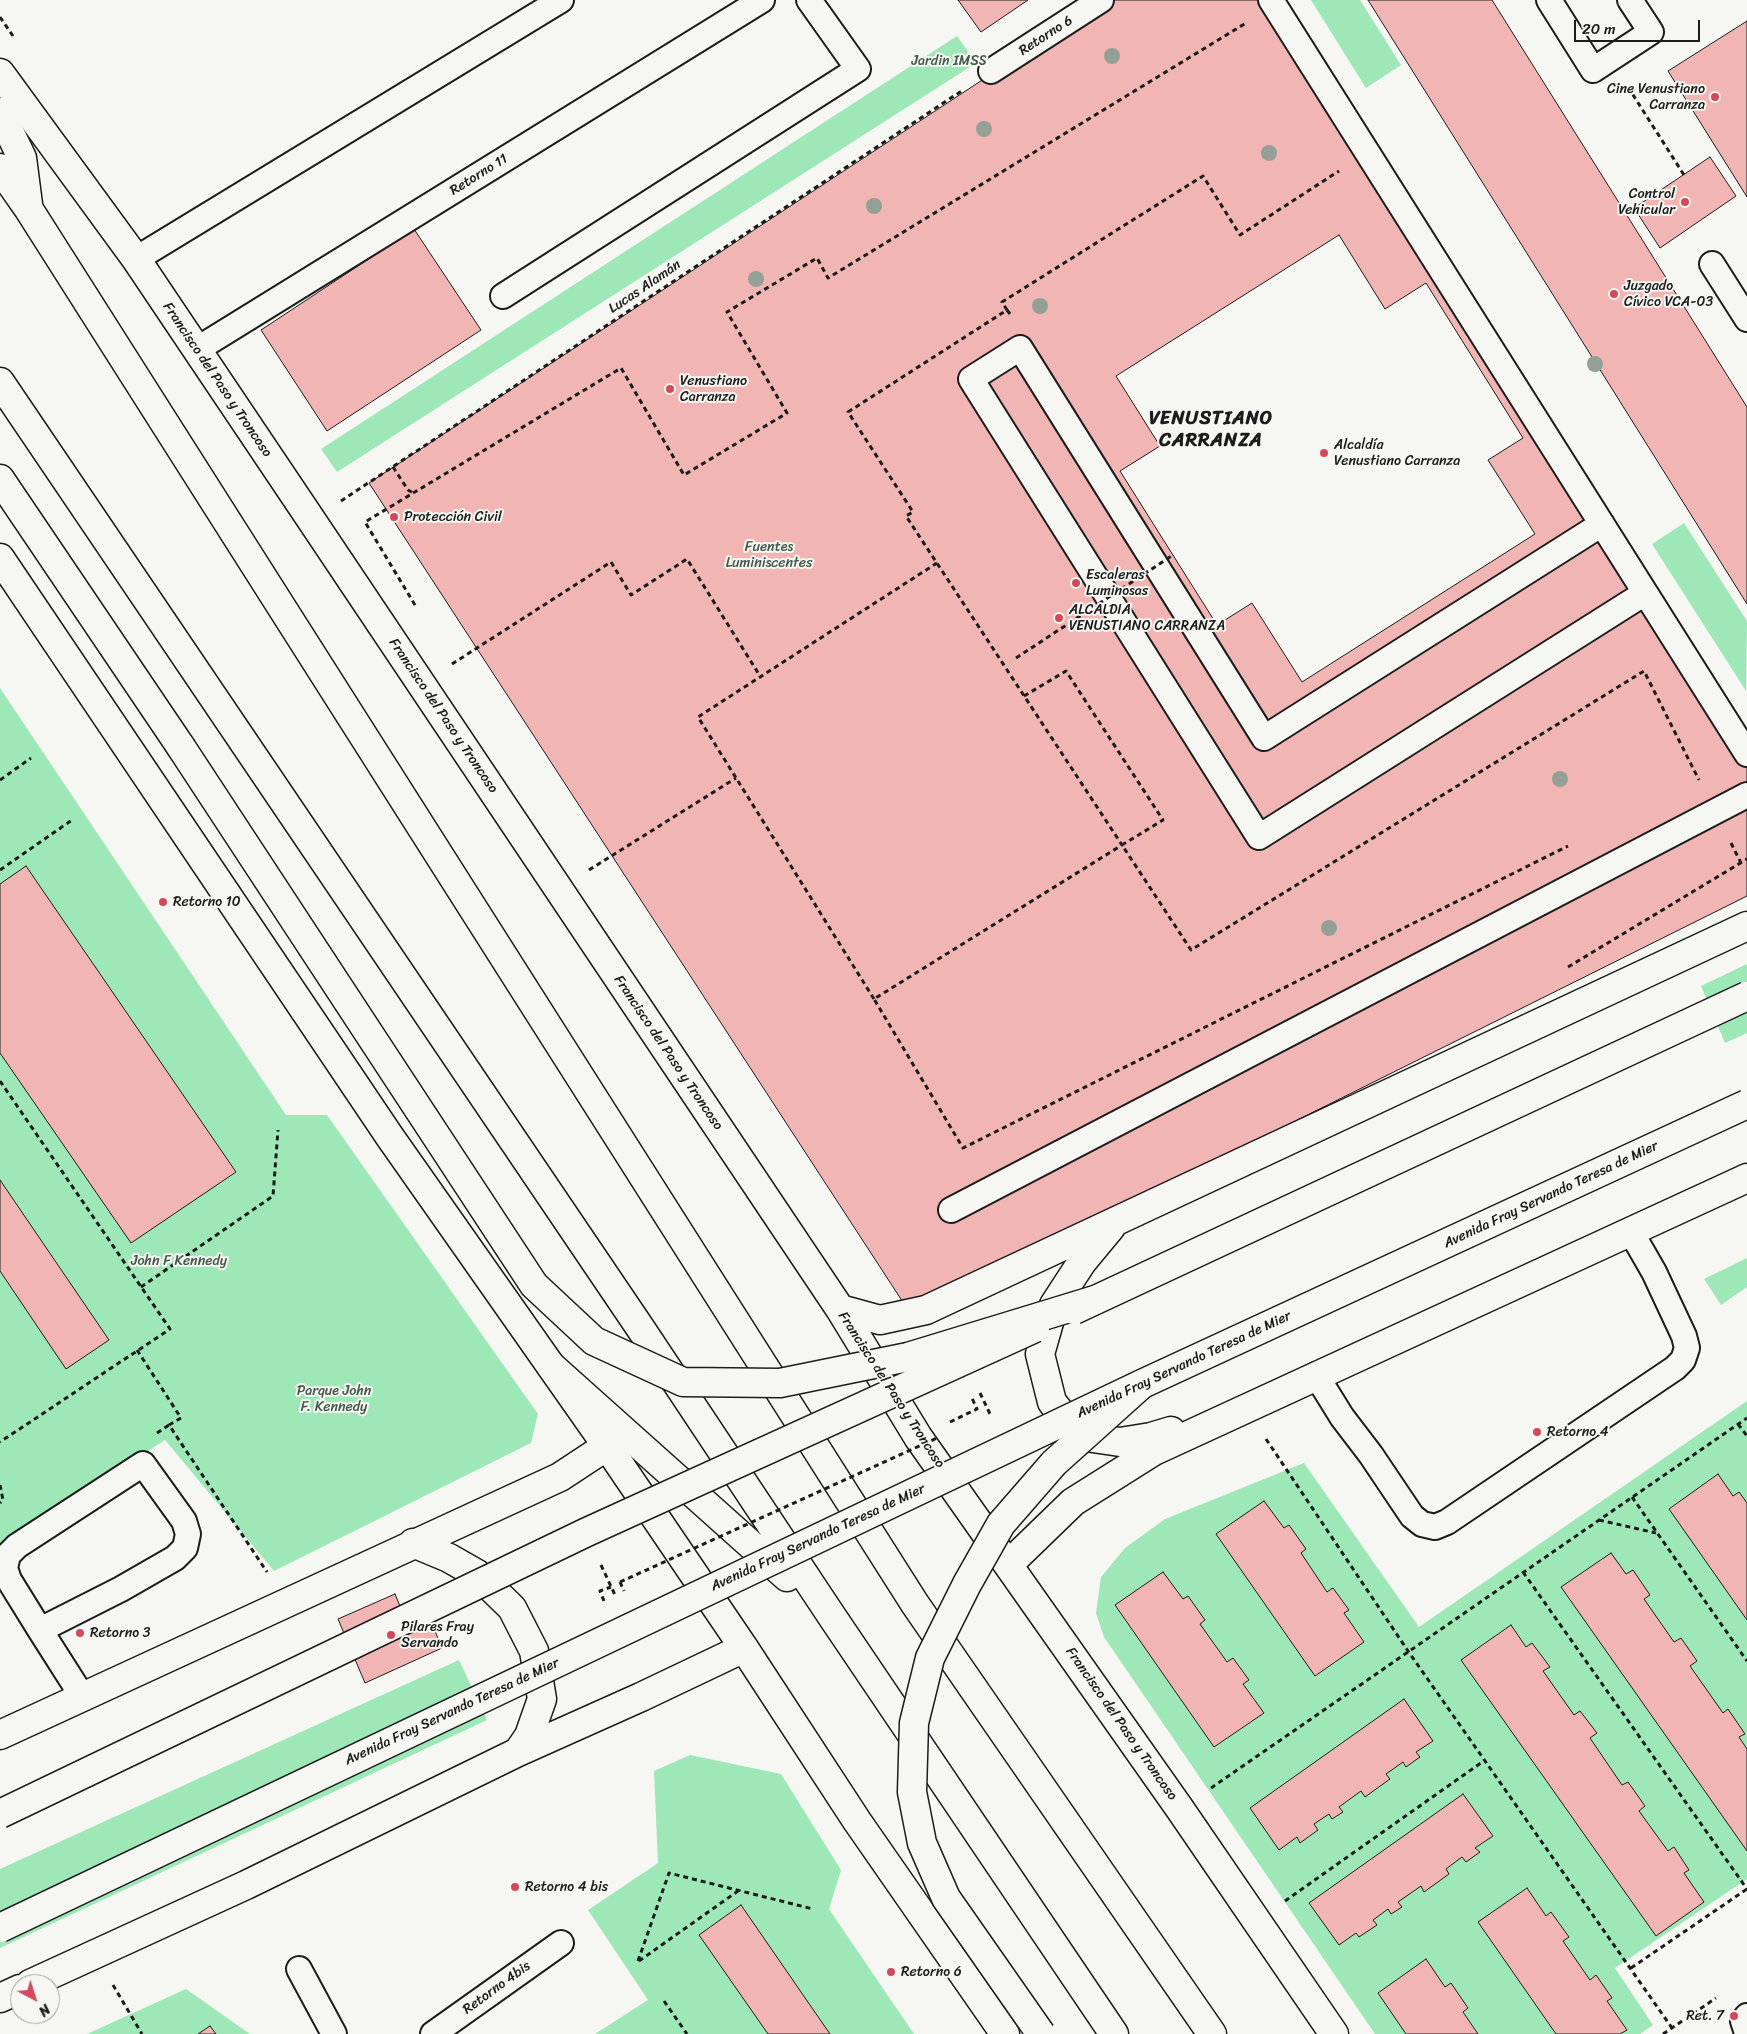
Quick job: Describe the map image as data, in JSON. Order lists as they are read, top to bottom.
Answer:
{
  "streets": {
    "main road": ["Francisco del Paso y Troncoso", "Avenida Fray Servando Teresa de Mier"],
    "lane": ["Retorno 6", "Retorno 11", "Retorno 4bis"],
    "path": ["Lucas Alamán"]
  },
  "crossings": [
    ["Retorno 6", "Lucas Alamán"],
    ["Retorno 11", "Francisco del Paso y Troncoso"],
    ["Lucas Alamán", "Francisco del Paso y Troncoso"]
  ],
  "districts": ["VENUSTIANO CARRANZA"],
  "parks": [
    "Jardin IMSS",
    "Fuentes Luminiscentes",
    "John F Kennedy",
    "Parque John F. Kennedy"
  ],
  "places": [
    "Cine Venustiano Carranza",
    "Control Vehicular",
    "Juzgado Cívico VCA-03",
    "Venustiano Carranza",
    "Alcaldía Venustiano Carranza",
    "Protección Civil",
    "Escaleras Luminosas",
    "ALCALDIA VENUSTIANO CARRANZA",
    "Retorno 10",
    "Retorno 4",
    "Retorno 3",
    "Pilares Fray Servando",
    "Retorno 4 bis",
    "Retorno 6",
    "Ret. 7"
  ],
  "scale_bar": "20 m",
  "north": "bottom right"
}
